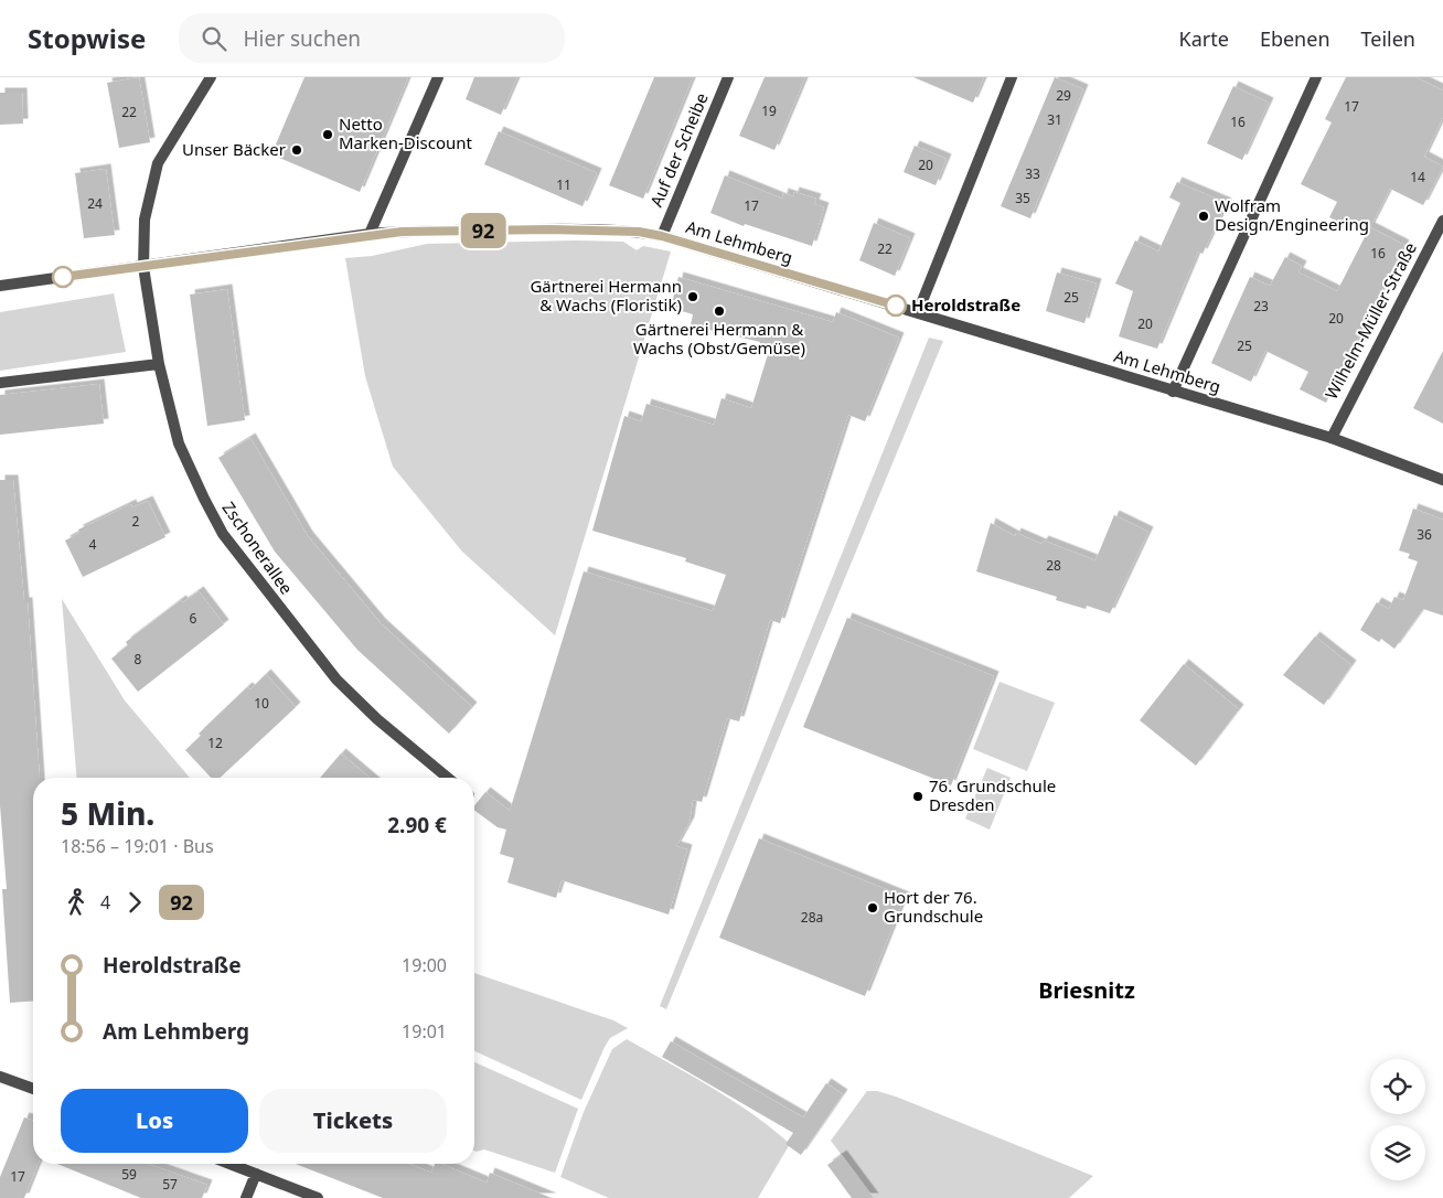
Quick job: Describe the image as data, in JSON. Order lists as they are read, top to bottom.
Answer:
{
  "streets": {
    "street": [
      "Auf der Scheibe",
      "Am Lehmberg",
      "Wilhelm-Müller-Straße",
      "Zschonerallee"
    ]
  },
  "crossings": [
    ["Auf der Scheibe", "Am Lehmberg"],
    ["Am Lehmberg", "Wilhelm-Müller-Straße"],
    ["Am Lehmberg", "Zschonerallee"]
  ],
  "districts": ["Briesnitz"],
  "places": [
    "Netto Marken-Discount",
    "Unser Bäcker",
    "Wolfram Design/Engineering",
    "Gärtnerei Hermann & Wachs (Floristik)",
    "Heroldstraße",
    "Gärtnerei Hermann & Wachs (Obst/Gemüse)",
    "76. Grundschule Dresden",
    "Hort der 76. Grundschule"
  ],
  "lines": ["bus line 92"],
  "house_numbers": [
    "29",
    "17",
    "19",
    "22",
    "31",
    "16",
    "20",
    "33",
    "14",
    "11",
    "35",
    "24",
    "17",
    "22",
    "16",
    "25",
    "23",
    "20",
    "20",
    "25",
    "2",
    "36",
    "4",
    "28",
    "6",
    "8",
    "10",
    "12",
    "28a",
    "59",
    "17",
    "57"
  ],
  "page": {
    "header": "Stopwise",
    "search": "Hier suchen",
    "nav": ["Karte", "Ebenen", "Teilen"],
    "on_map": "92",
    "heading": ["5 Min.", "18:56 – 19:01 · Bus", "2.90 €"],
    "legs": ["4", "92"],
    "list": [
      {
        "name": "Heroldstraße",
        "value": "19:00"
      },
      {
        "name": "Am Lehmberg",
        "value": "19:01"
      }
    ],
    "buttons": ["Los", "Tickets"]
  }
}
